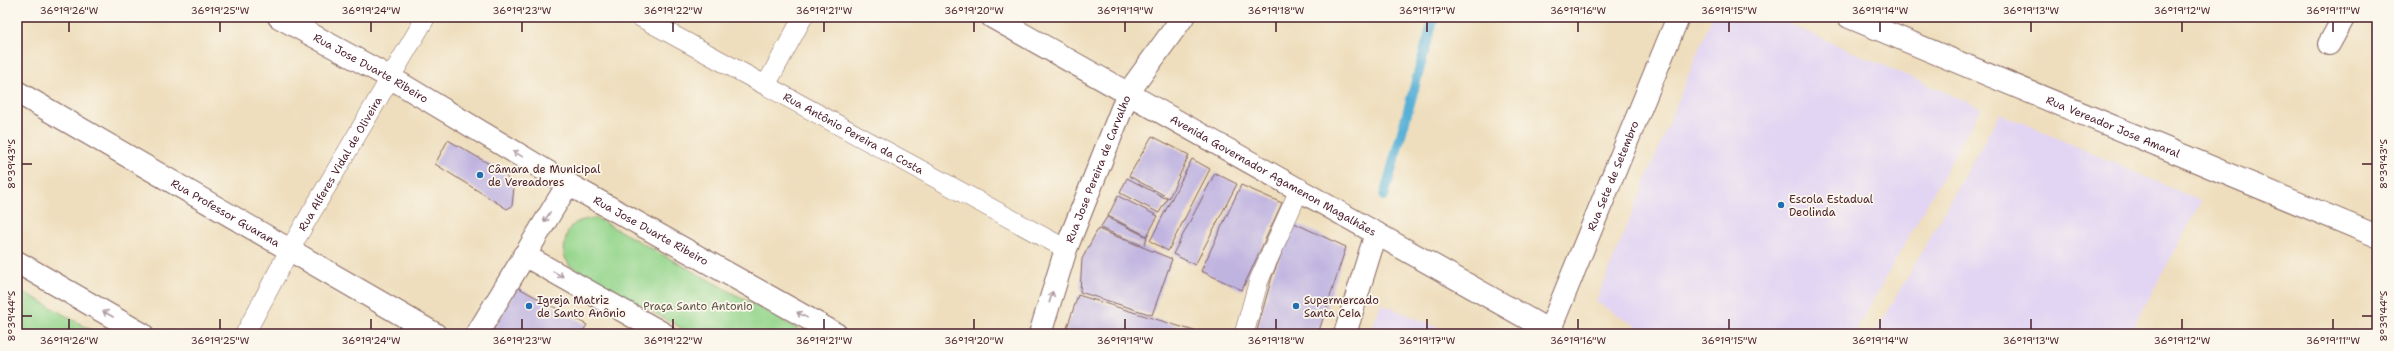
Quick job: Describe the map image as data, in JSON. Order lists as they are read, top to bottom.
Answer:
{
  "streets": {
    "street": [
      "Rua Jose Duarte Ribeiro",
      "Rua Vereador Jose Amaral",
      "Rua Jose Pereira de Carvalho",
      "Avenida Governador Agamenon Magalhães",
      "Rua Sete de Setembro",
      "Rua Professor Guarana"
    ],
    "lane": ["Rua Antônio Pereira da Costa", "Rua Alferes Vidal de Oliveira"]
  },
  "crossings": [
    ["Rua Jose Duarte Ribeiro", "Rua Alferes Vidal de Oliveira"],
    ["Rua Antônio Pereira da Costa", "Rua Jose Pereira de Carvalho"],
    ["Rua Alferes Vidal de Oliveira", "Rua Professor Guarana"],
    ["Rua Jose Pereira de Carvalho", "Avenida Governador Agamenon Magalhães"],
    ["Avenida Governador Agamenon Magalhães", "Rua Sete de Setembro"]
  ],
  "parks": ["Praça Santo Antonio"],
  "places": [
    "Câmara de Municipal de Vereadores",
    "Escola Estadual Deolinda",
    "Igreja Matriz de Santo Anônio",
    "Supermercado Santa Ceia"
  ],
  "coordinates": [
    "36°19'26\"W",
    "36°19'25\"W",
    "36°19'24\"W",
    "36°19'23\"W",
    "36°19'22\"W",
    "36°19'21\"W",
    "36°19'20\"W",
    "36°19'19\"W",
    "36°19'18\"W",
    "36°19'17\"W",
    "36°19'16\"W",
    "36°19'15\"W",
    "36°19'14\"W",
    "36°19'13\"W",
    "36°19'12\"W",
    "36°19'11\"W",
    "8°39'43\"S",
    "8°39'44\"S"
  ]
}
